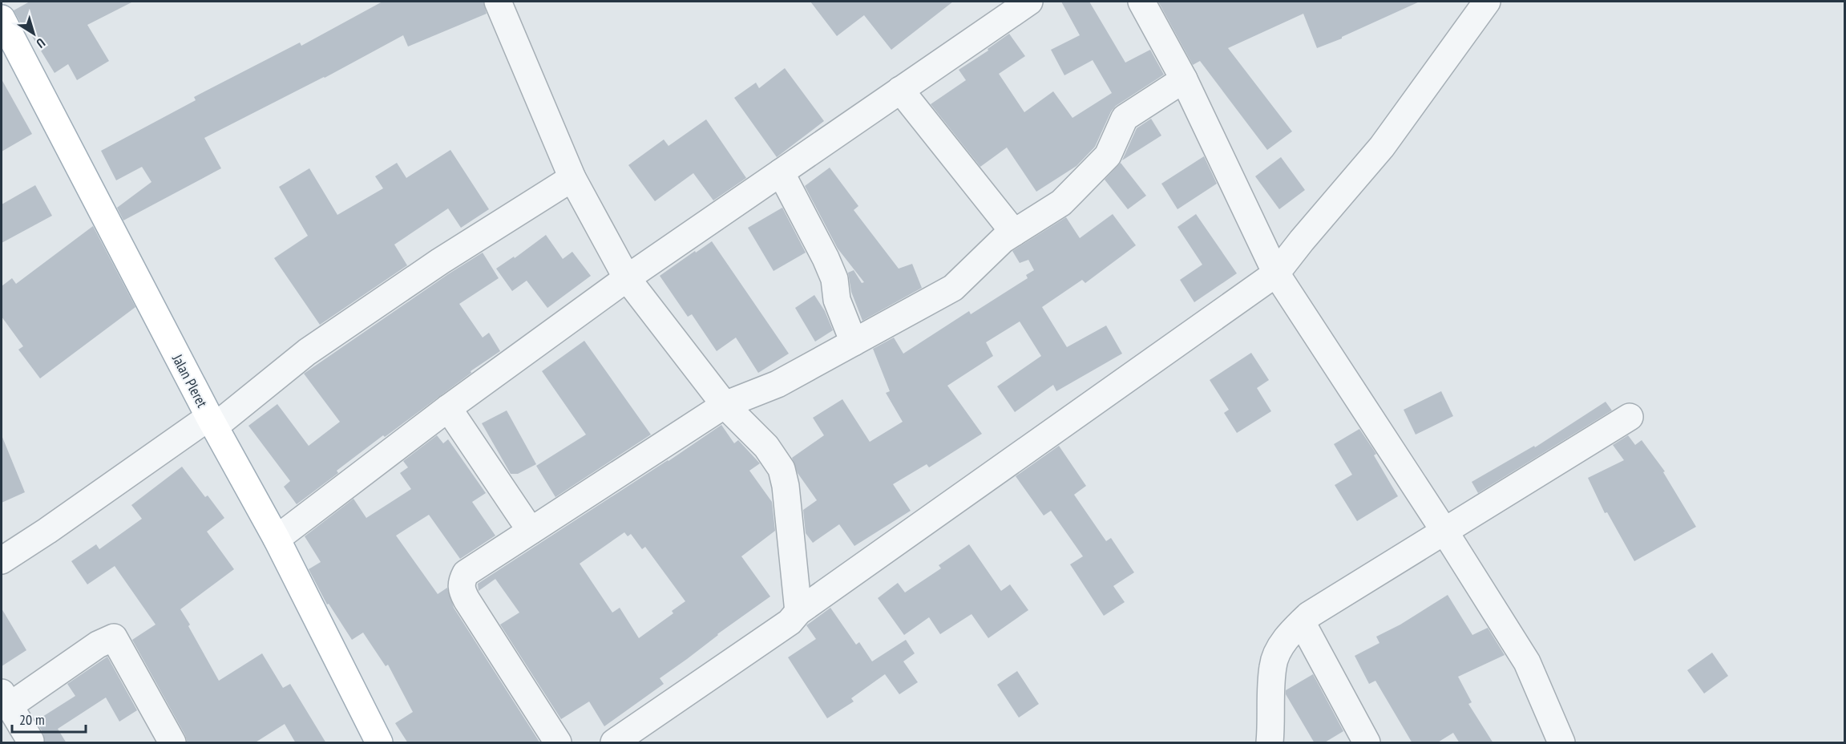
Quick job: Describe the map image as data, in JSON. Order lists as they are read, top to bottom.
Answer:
{
  "streets": {
    "main road": ["Jalan Pleret"]
  },
  "scale_bar": "20 m",
  "north": "bottom right"
}
